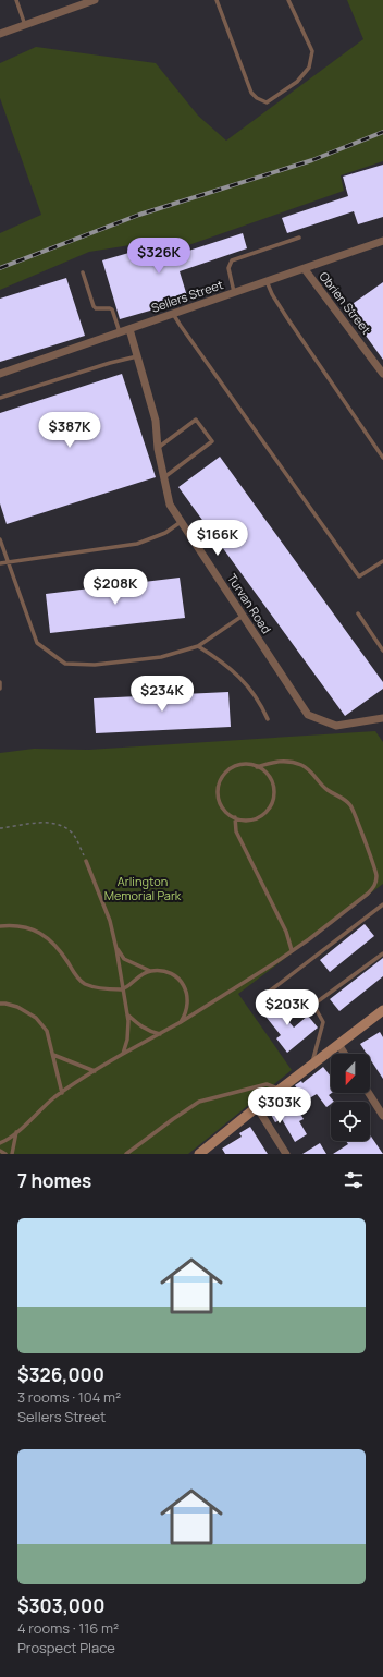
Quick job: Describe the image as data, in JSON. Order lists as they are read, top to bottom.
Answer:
{
  "streets": {
    "street": ["Sellers Street", "Obrien Street", "Turvan Road"]
  },
  "crossings": [
    ["Sellers Street", "Obrien Street"],
    ["Sellers Street", "Turvan Road"]
  ],
  "parks": ["Arlington Memorial Park"],
  "north": "bottom",
  "page": {
    "price": [
      "$326K",
      "$387K",
      "$166K",
      "$208K",
      "$234K",
      "$203K",
      "$303K"
    ],
    "heading": "7 homes",
    "list": [
      {
        "name": "$326,000",
        "note": "3 rooms · 104 m² · Sellers Street"
      },
      {
        "name": "$303,000",
        "note": "4 rooms · 116 m² · Prospect Place"
      }
    ]
  }
}
